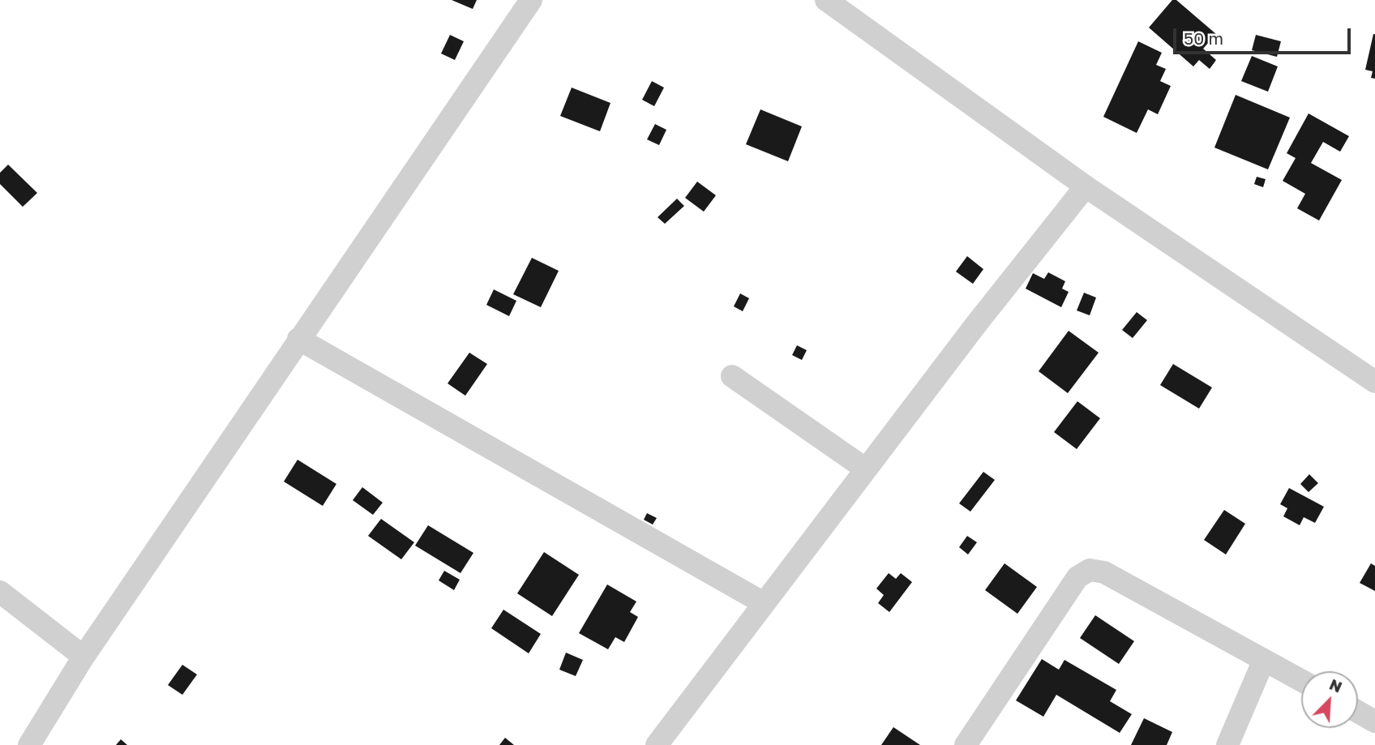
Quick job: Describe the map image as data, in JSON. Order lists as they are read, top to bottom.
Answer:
{
  "scale_bar": "50 m",
  "north": "top right"
}
